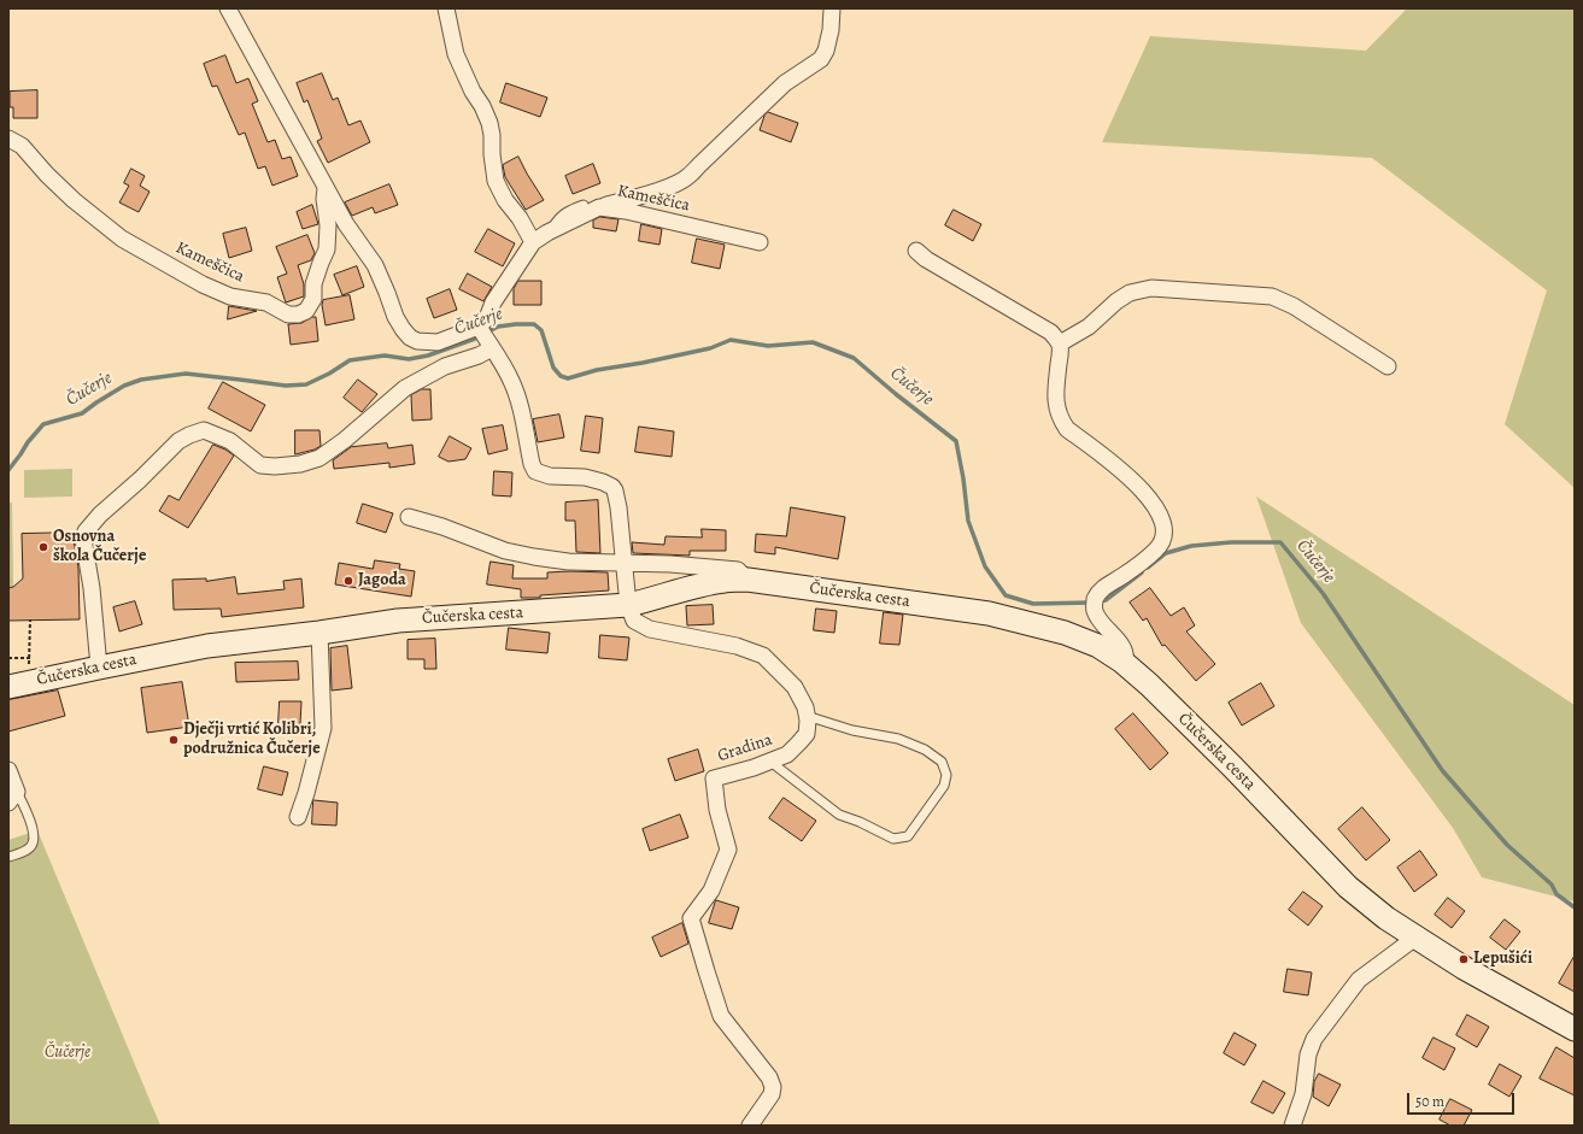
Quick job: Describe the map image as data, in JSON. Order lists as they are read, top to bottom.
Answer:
{
  "streets": {
    "street": ["Kameščica", "Čučerska cesta", "Gradina"]
  },
  "water": ["Čučerje"],
  "parks": ["Čučerje"],
  "places": [
    "Osnovna škola Čučerje",
    "Jagoda",
    "Dječji vrtić Kolibri, podružnica Čučerje",
    "Lepušići"
  ],
  "scale_bar": "50 m"
}
